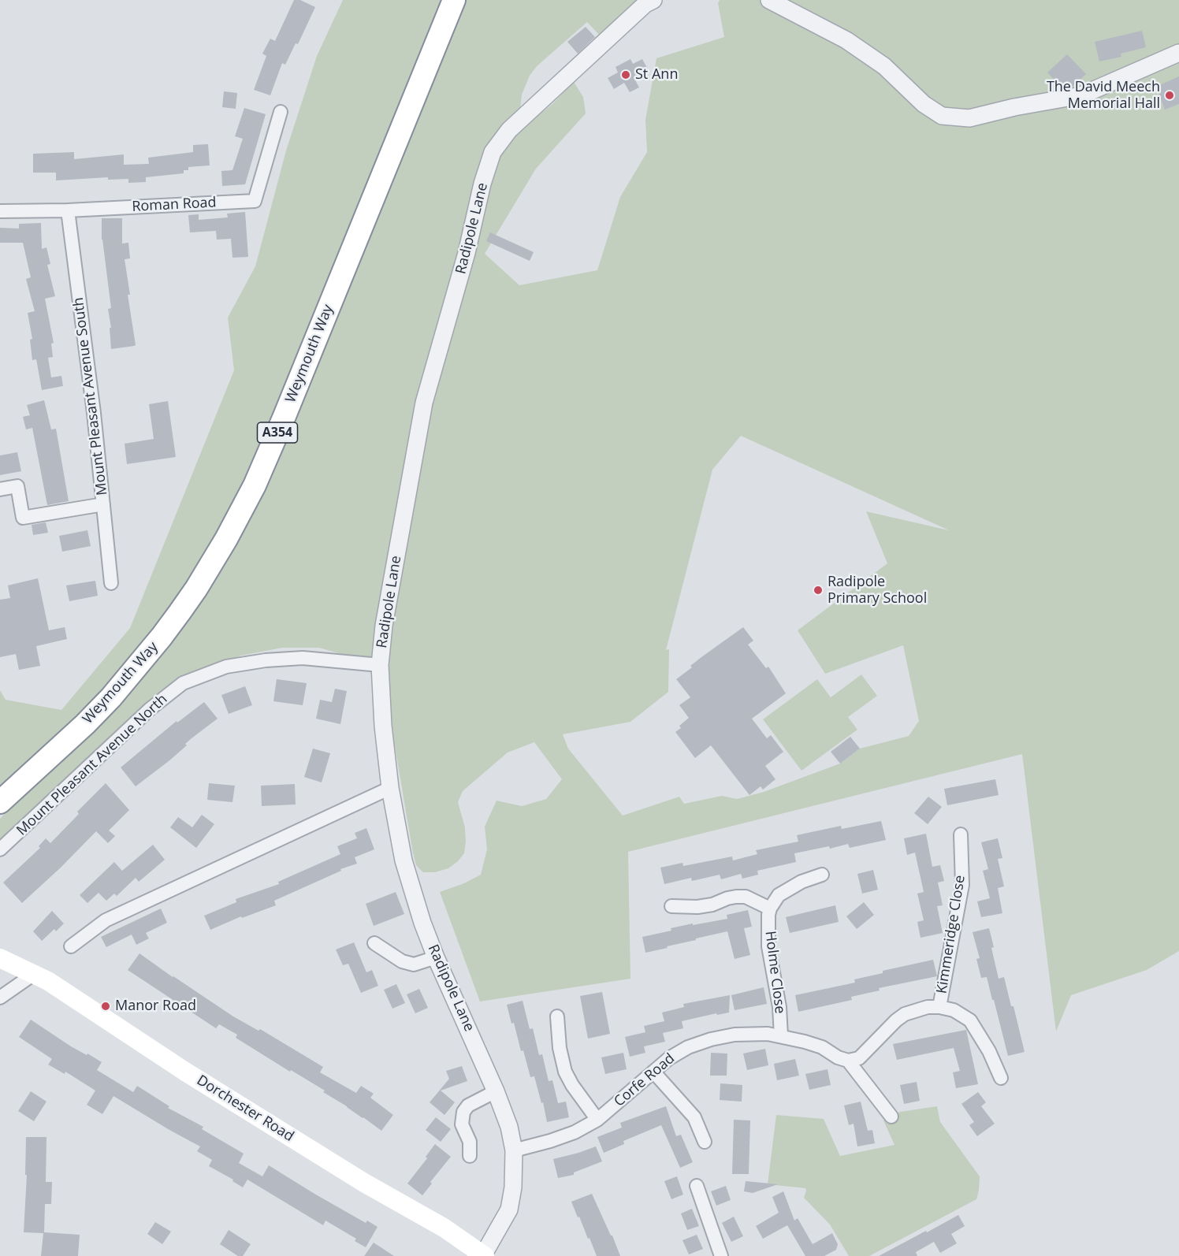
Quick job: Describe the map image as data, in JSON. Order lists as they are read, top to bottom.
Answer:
{
  "streets": {
    "highway": ["Weymouth Way", "A354"],
    "main road": ["Dorchester Road"],
    "street": [
      "Roman Road",
      "Radipole Lane",
      "Mount Pleasant Avenue South",
      "Mount Pleasant Avenue North",
      "Kimmeridge Close",
      "Holme Close",
      "Corfe Road"
    ]
  },
  "crossings": [
    ["Roman Road", "Mount Pleasant Avenue South"],
    ["Radipole Lane", "Mount Pleasant Avenue North"],
    ["Radipole Lane", "Corfe Road"],
    ["Radipole Lane", "Dorchester Road"],
    ["Holme Close", "Corfe Road"]
  ],
  "places": [
    "St Ann",
    "The David Meech Memorial Hall",
    "Radipole Primary School",
    "Manor Road"
  ]
}
